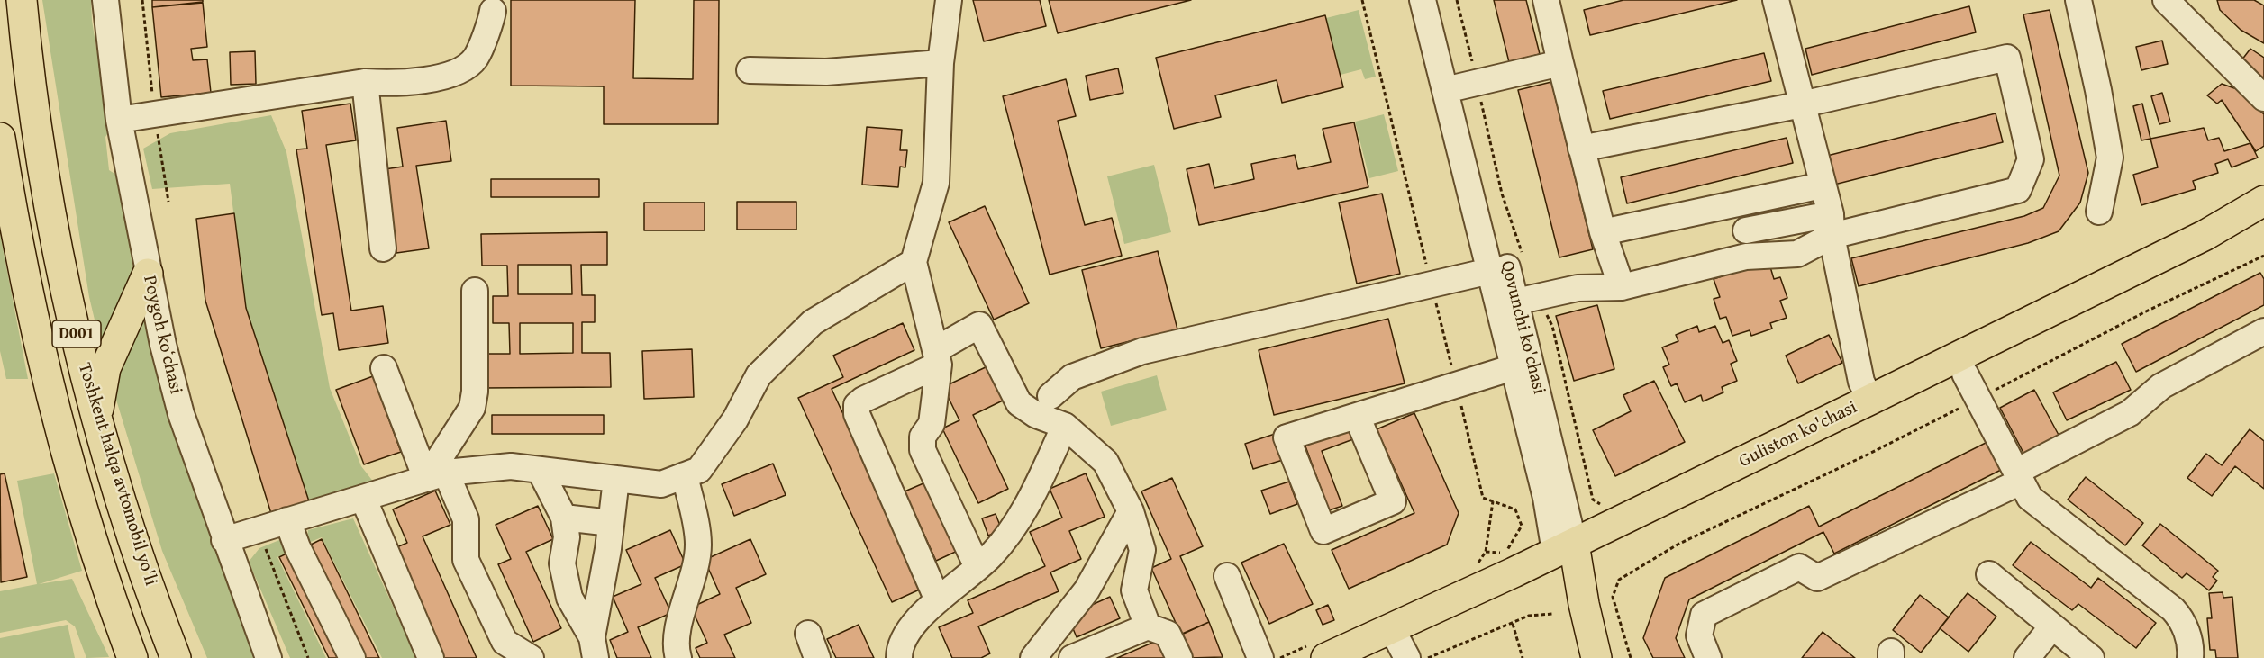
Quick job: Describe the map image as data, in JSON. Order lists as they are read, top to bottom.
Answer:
{
  "streets": {
    "main road": [
      "Qovunchi ko'chasi",
      "D001",
      "Guliston ko'chasi",
      "Toshkent halqa avtomobil yo'li"
    ],
    "street": ["Poygoh koʻchasi"]
  },
  "crossings": [
    ["Qovunchi ko'chasi", "Guliston ko'chasi"]
  ]
}
